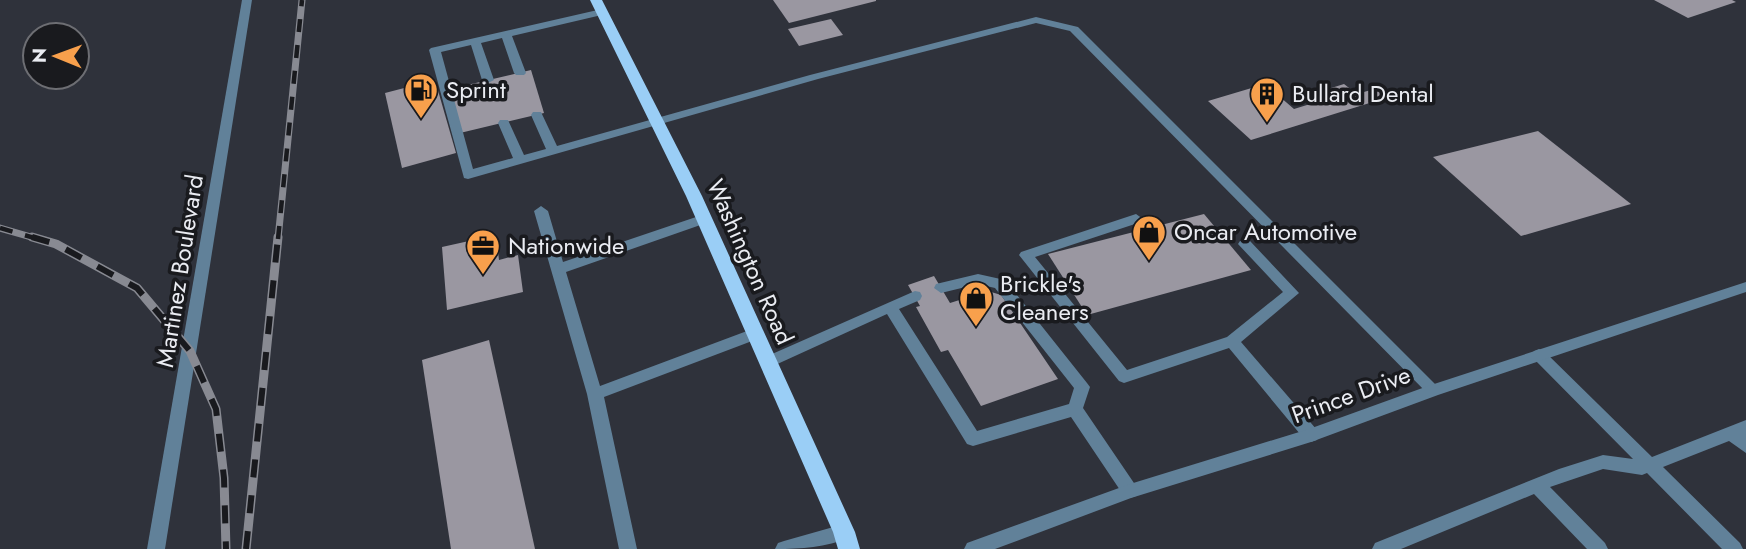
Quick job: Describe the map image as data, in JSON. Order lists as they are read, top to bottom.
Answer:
{
  "streets": {
    "main road": ["Washington Road"],
    "street": ["Martinez Boulevard", "Prince Drive"]
  },
  "places": {
    "fuel station": ["Sprint"],
    "building": ["Bullard Dental"],
    "shop": ["Oncar Automotive", "Brickle's Cleaners"],
    "office": ["Nationwide"]
  },
  "north": "left"
}
